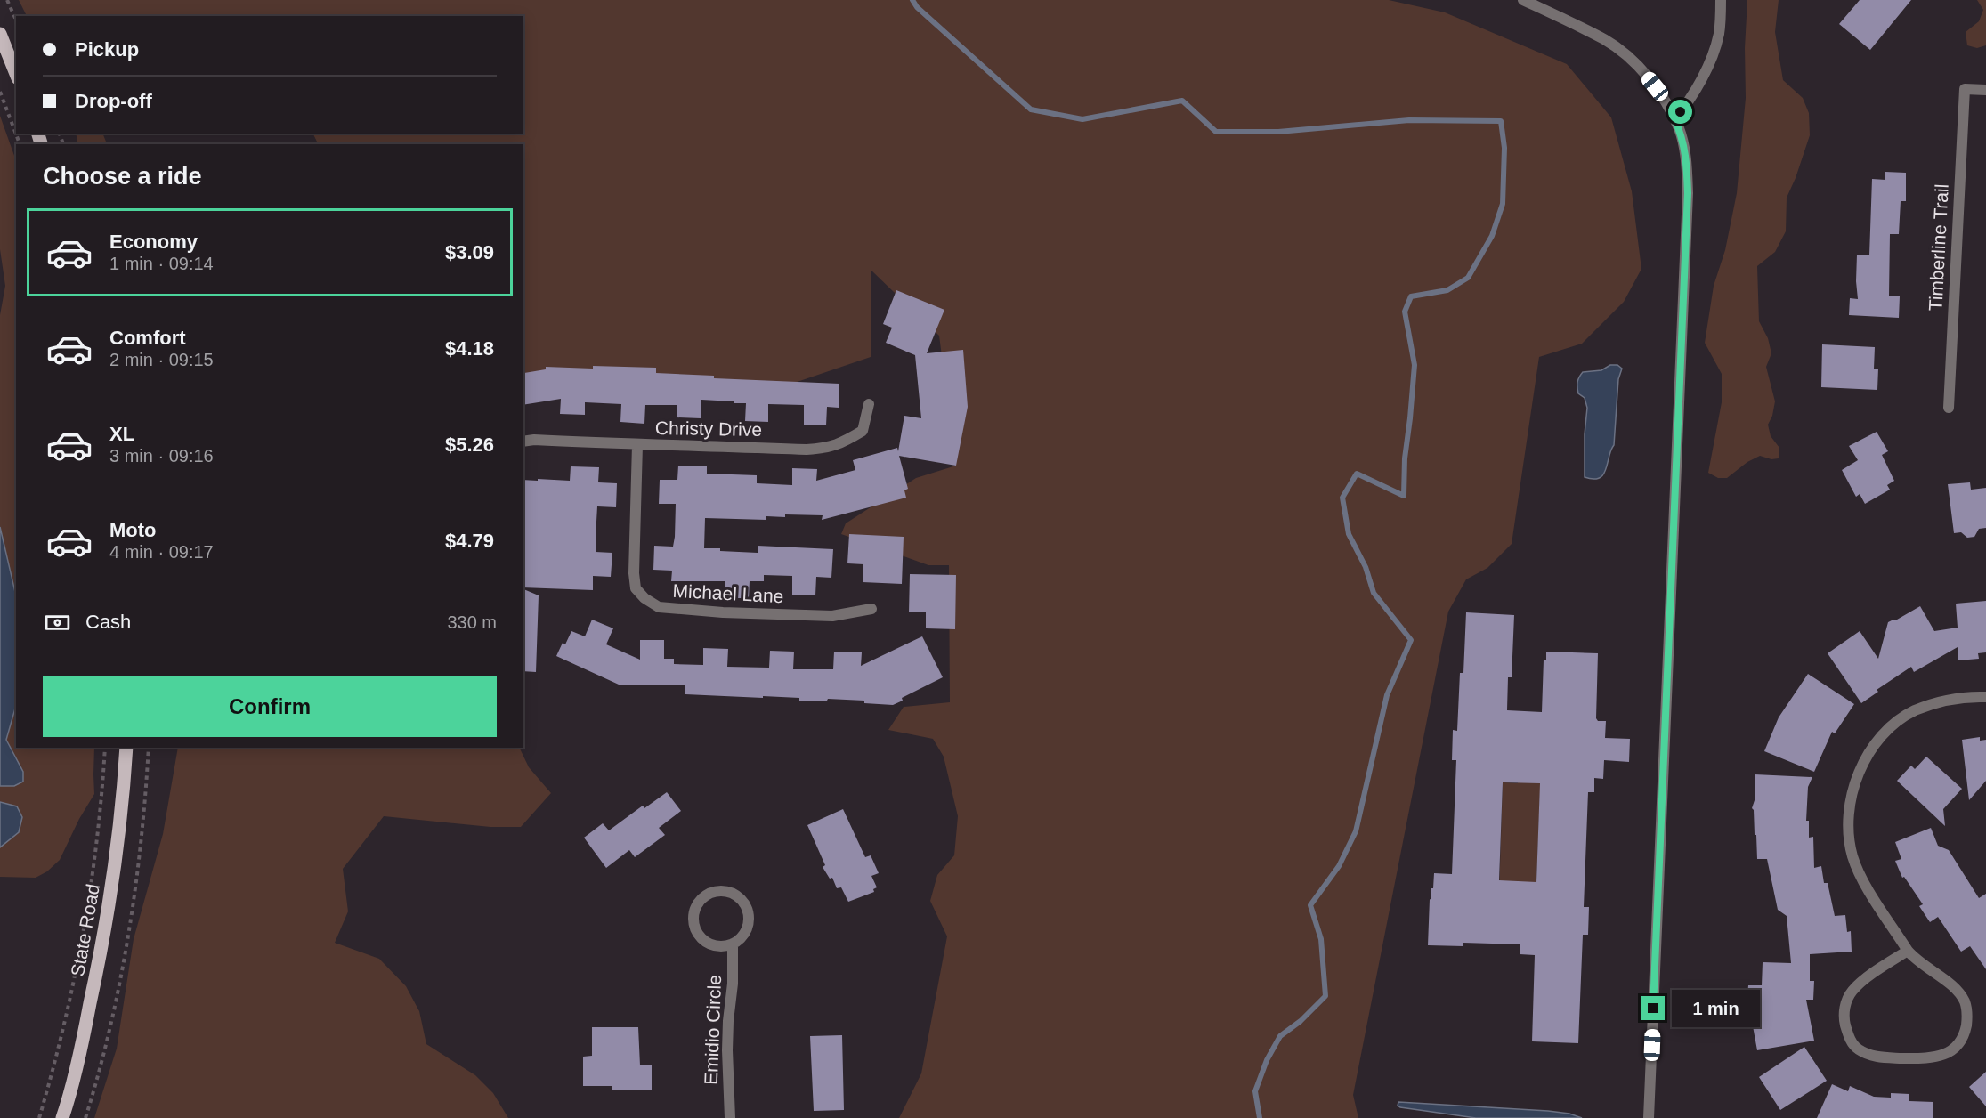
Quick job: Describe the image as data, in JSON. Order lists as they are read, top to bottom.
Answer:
{
  "streets": {
    "main road": ["State Road"],
    "street": [
      "Timberline Trail",
      "Christy Drive",
      "Michael Lane",
      "Emidio Circle"
    ]
  },
  "crossings": [
    ["Christy Drive", "Michael Lane"]
  ],
  "page": {
    "banner": ["Pickup", "Drop-off"],
    "heading": "Choose a ride",
    "list": [
      {
        "name": "Economy",
        "note": "1 min · 09:14",
        "value": "$3.09"
      },
      {
        "name": "Comfort",
        "note": "2 min · 09:15",
        "value": "$4.18"
      },
      {
        "name": "XL",
        "note": "3 min · 09:16",
        "value": "$5.26"
      },
      {
        "name": "Moto",
        "note": "4 min · 09:17",
        "value": "$4.79"
      }
    ],
    "pay": ["Cash", "330 m"],
    "buttons": "Confirm",
    "bubble": "1 min"
  }
}
